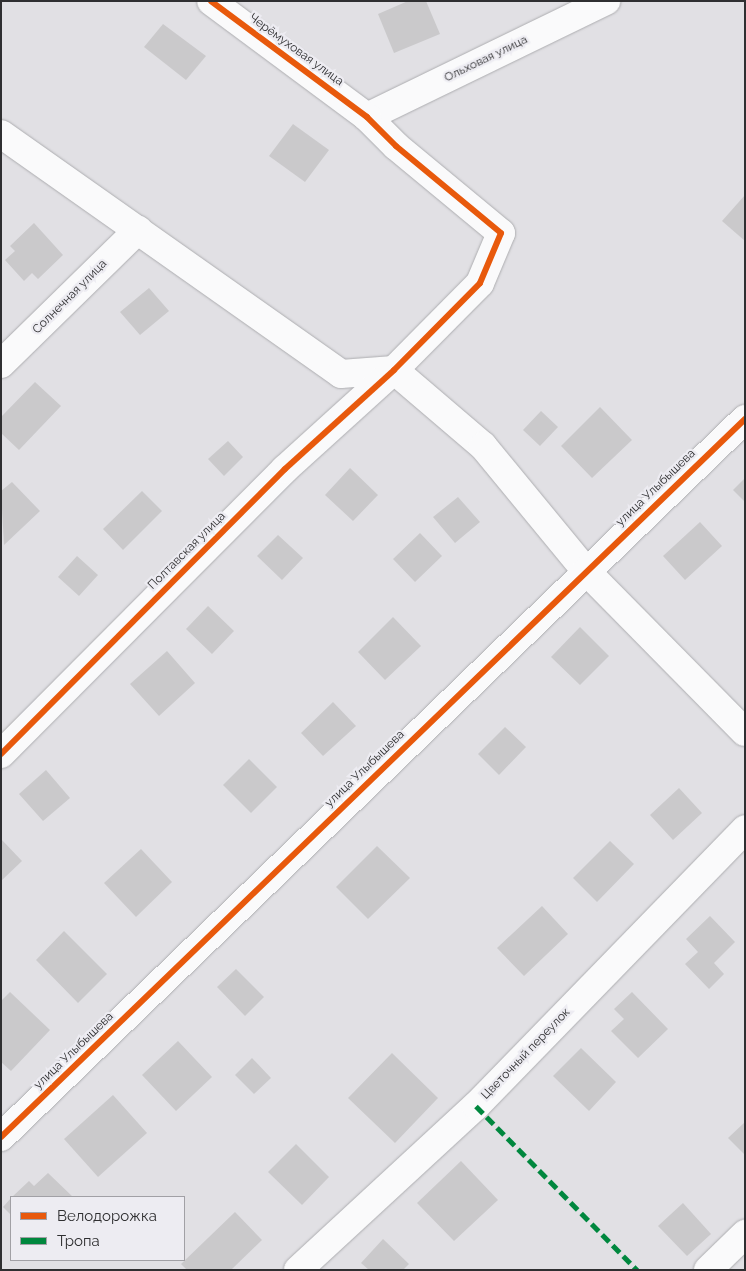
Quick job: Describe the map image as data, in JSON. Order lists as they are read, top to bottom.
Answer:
{
  "streets": {
    "street": [
      "Черёмуховая улица",
      "Ольховая улица",
      "Солнечная улица",
      "улица Улыбышева",
      "Полтавская улица",
      "Цветочный переулок"
    ]
  },
  "crossings": [
    ["Черёмуховая улица", "Ольховая улица"],
    ["Черёмуховая улица", "Полтавская улица"]
  ],
  "legend": ["Велодорожка", "Тропа"]
}
